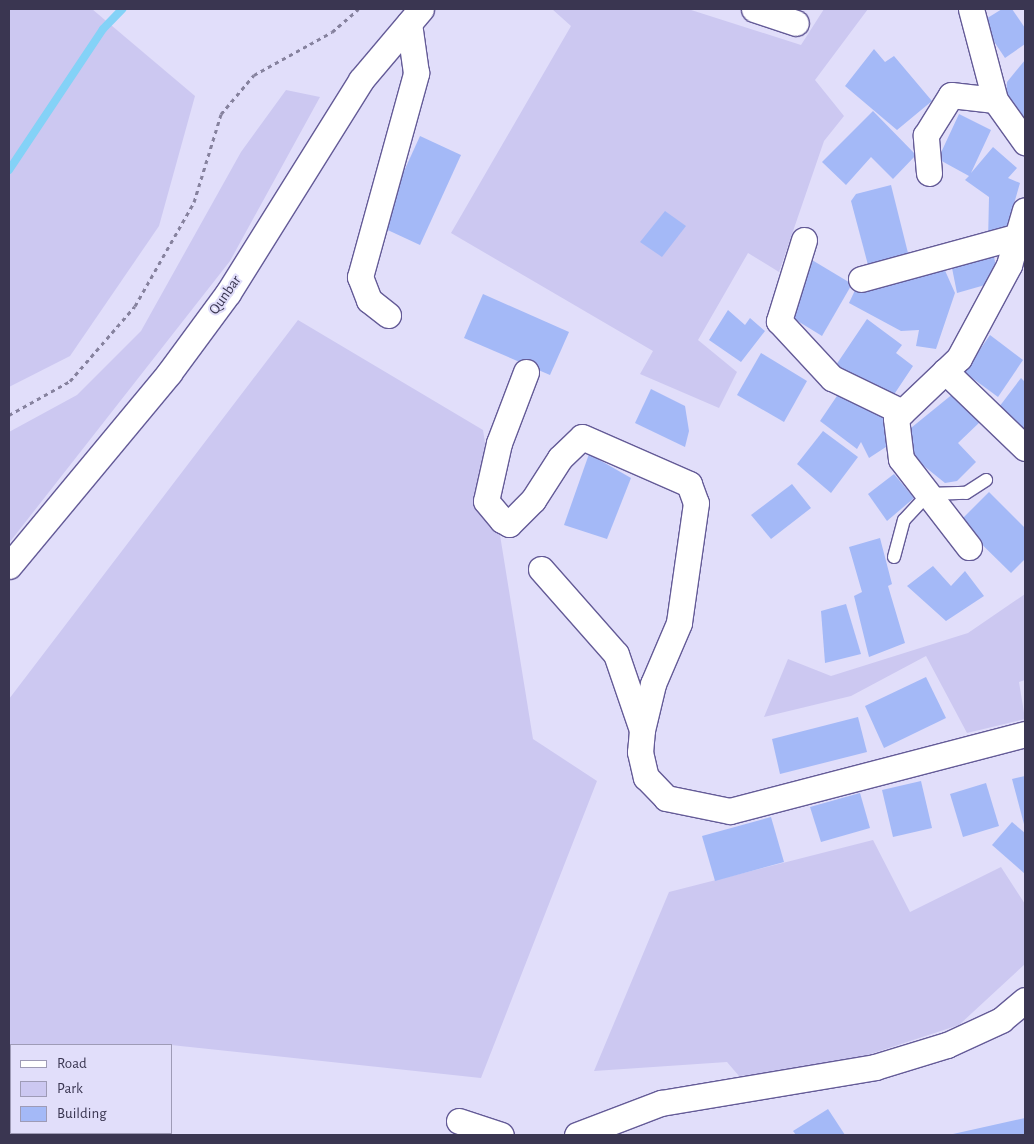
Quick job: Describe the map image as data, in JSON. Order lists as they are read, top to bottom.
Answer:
{
  "streets": {
    "street": ["Qunbar"]
  },
  "legend": ["Road", "Park", "Building"]
}
